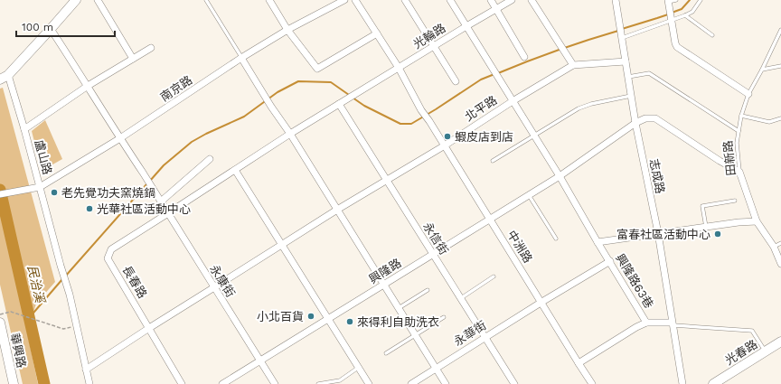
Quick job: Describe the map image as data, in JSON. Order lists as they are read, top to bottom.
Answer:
{
  "streets": {
    "street": [
      "光輪路",
      "南京路",
      "北平路",
      "盧山路",
      "田新路",
      "志成路",
      "永信街",
      "中洲路",
      "興隆路",
      "永康街",
      "興隆路63巷",
      "長春路",
      "永華街",
      "華興路",
      "光春路"
    ]
  },
  "crossings": [
    ["光輪路", "永信街"],
    ["光輪路", "中洲路"],
    ["光輪路", "興隆路63巷"],
    ["南京路", "盧山路"],
    ["南京路", "永康街"],
    ["北平路", "志成路"],
    ["北平路", "永信街"],
    ["北平路", "中洲路"],
    ["北平路", "永康街"],
    ["北平路", "興隆路63巷"],
    ["北平路", "長春路"],
    ["志成路", "興隆路"],
    ["永信街", "興隆路"],
    ["永信街", "永華街"],
    ["中洲路", "興隆路"],
    ["中洲路", "永華街"],
    ["興隆路", "永康街"],
    ["興隆路", "興隆路63巷"],
    ["永康街", "長春路"],
    ["興隆路63巷", "永華街"]
  ],
  "water": ["民治溪"],
  "places": [
    "蝦皮店到店",
    "老先覺功夫窯燒鍋",
    "光華社區活動中心",
    "富春社區活動中心",
    "小北百貨",
    "來得利自助洗衣"
  ],
  "scale_bar": "100 m"
}
